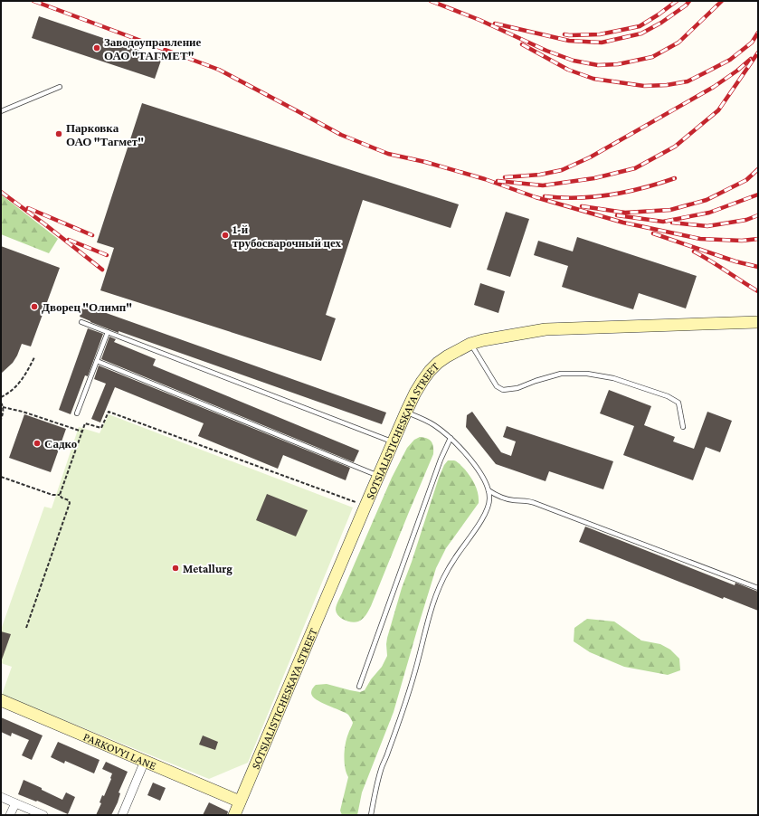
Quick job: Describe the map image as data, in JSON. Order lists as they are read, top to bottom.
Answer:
{
  "streets": {
    "street": ["SOTSIALISTICHESKAYA STREET", "PARKOVYI LANE"]
  },
  "crossings": [
    ["SOTSIALISTICHESKAYA STREET", "PARKOVYI LANE"]
  ],
  "places": [
    "Заводоуправление ОАО \"ТАГМЕТ\"",
    "Парковка ОАО \"Тагмет\"",
    "1-й трубосварочный цех",
    "Дворец \"Олимп\"",
    "Садко",
    "Metallurg"
  ]
}
